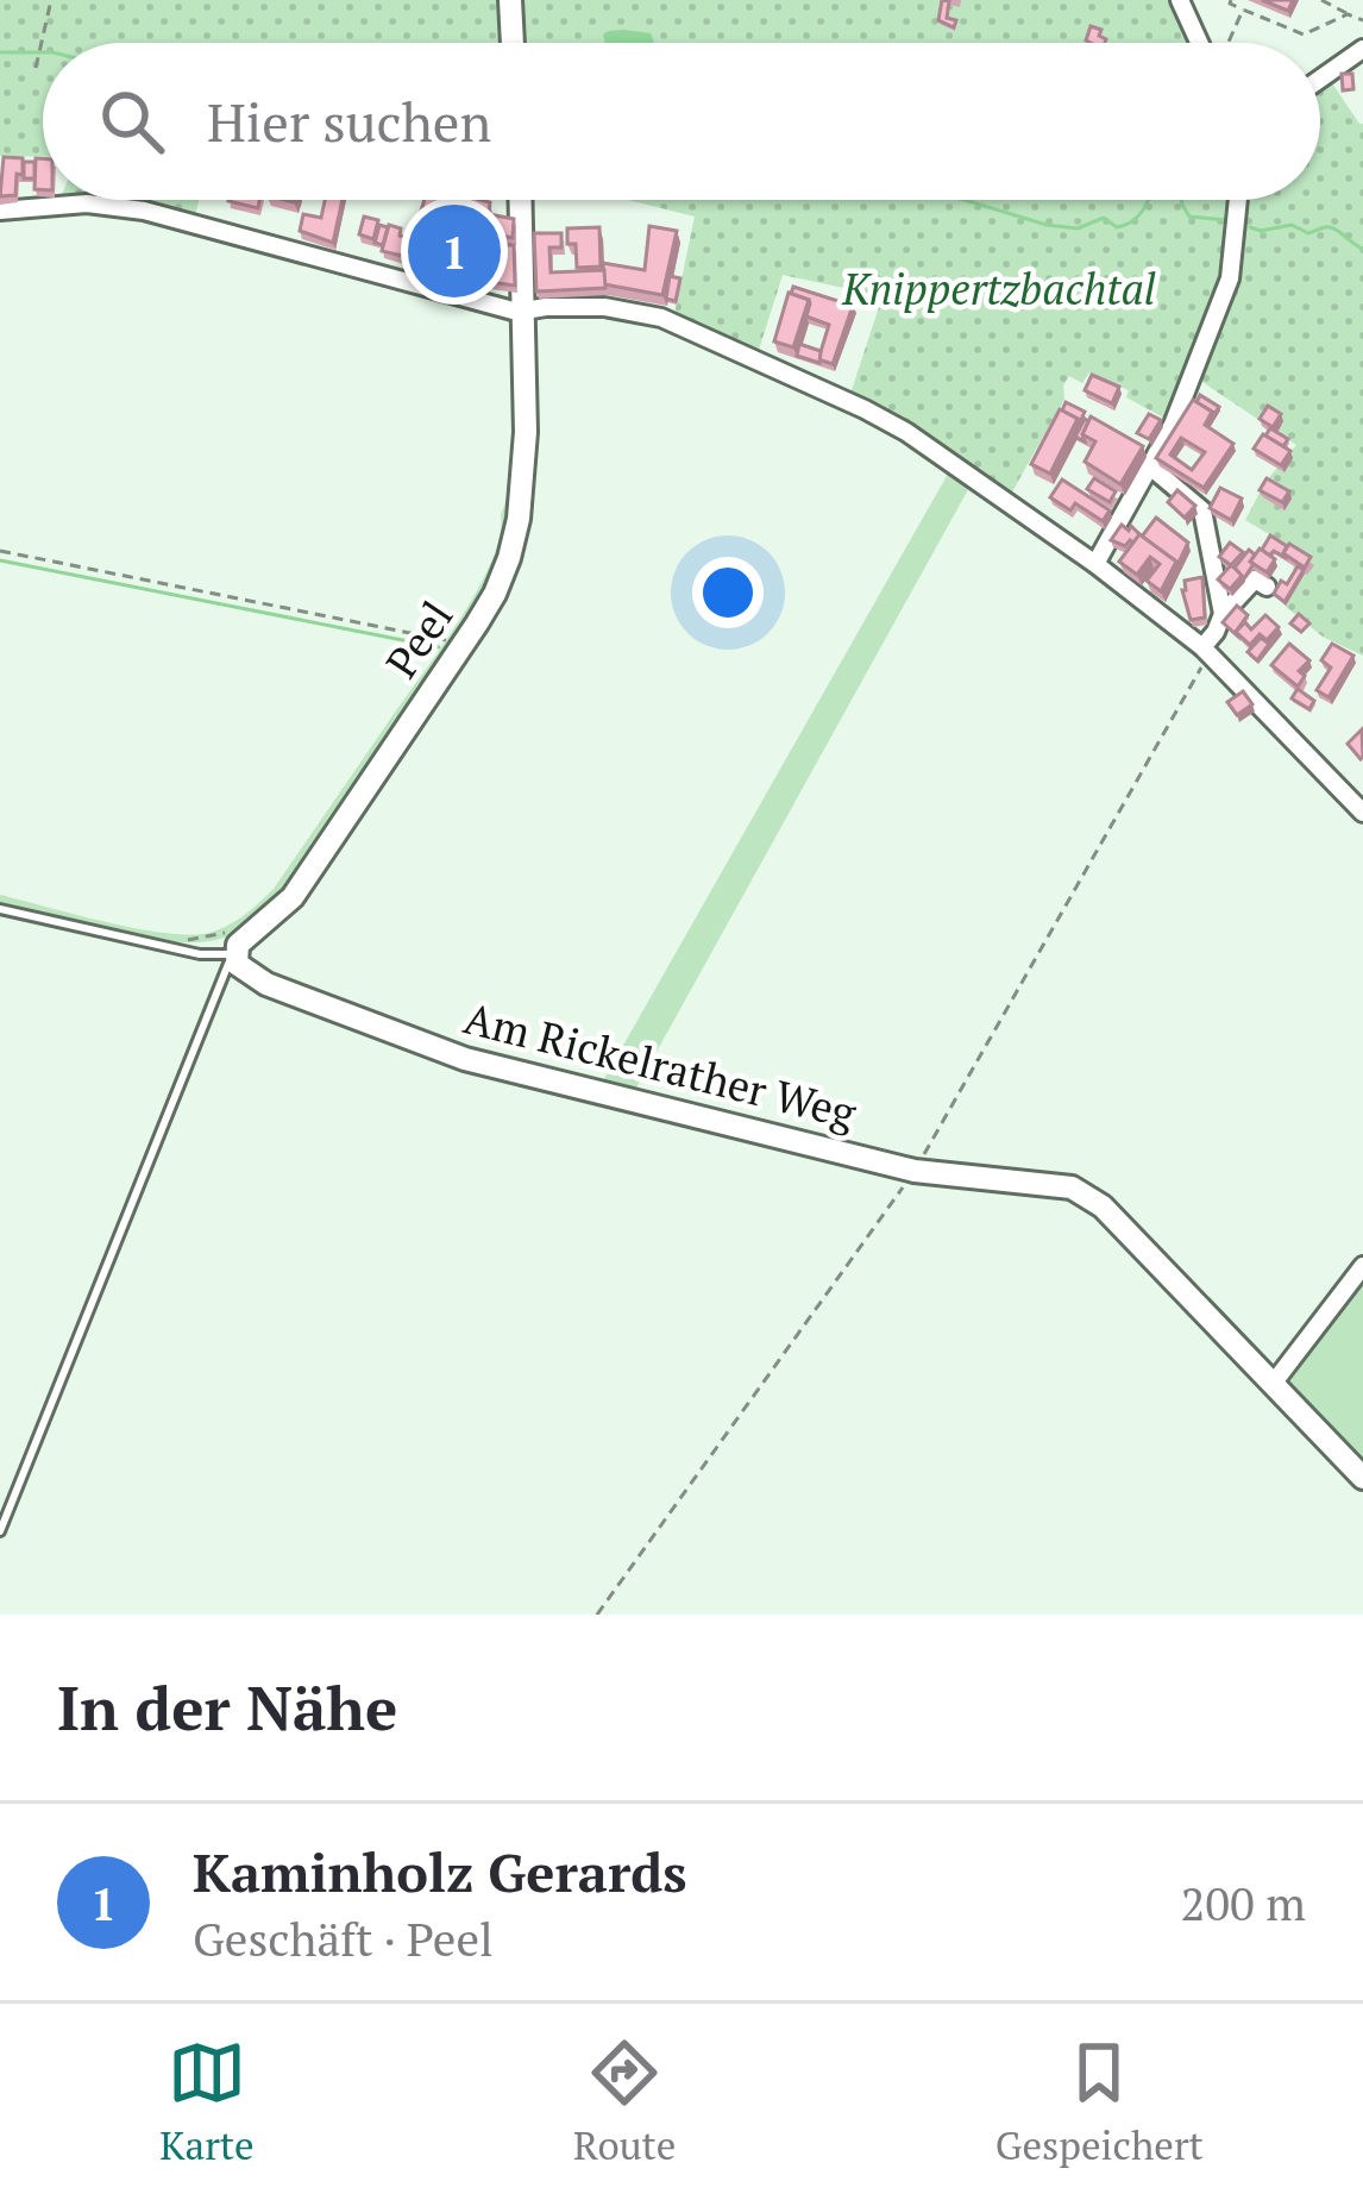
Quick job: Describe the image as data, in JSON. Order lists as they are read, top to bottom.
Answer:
{
  "streets": {
    "street": ["Peel", "Am Rickelrather Weg"]
  },
  "crossings": [
    ["Peel", "Am Rickelrather Weg"]
  ],
  "parks": ["Knippertzbachtal"],
  "page": {
    "search": "Hier suchen",
    "pins": "1",
    "heading": "In der Nähe",
    "list": [
      {
        "mark": "1",
        "name": "Kaminholz Gerards",
        "note": "Geschäft · Peel",
        "value": "200 m"
      }
    ],
    "nav": ["Karte", "Route", "Gespeichert"]
  }
}
